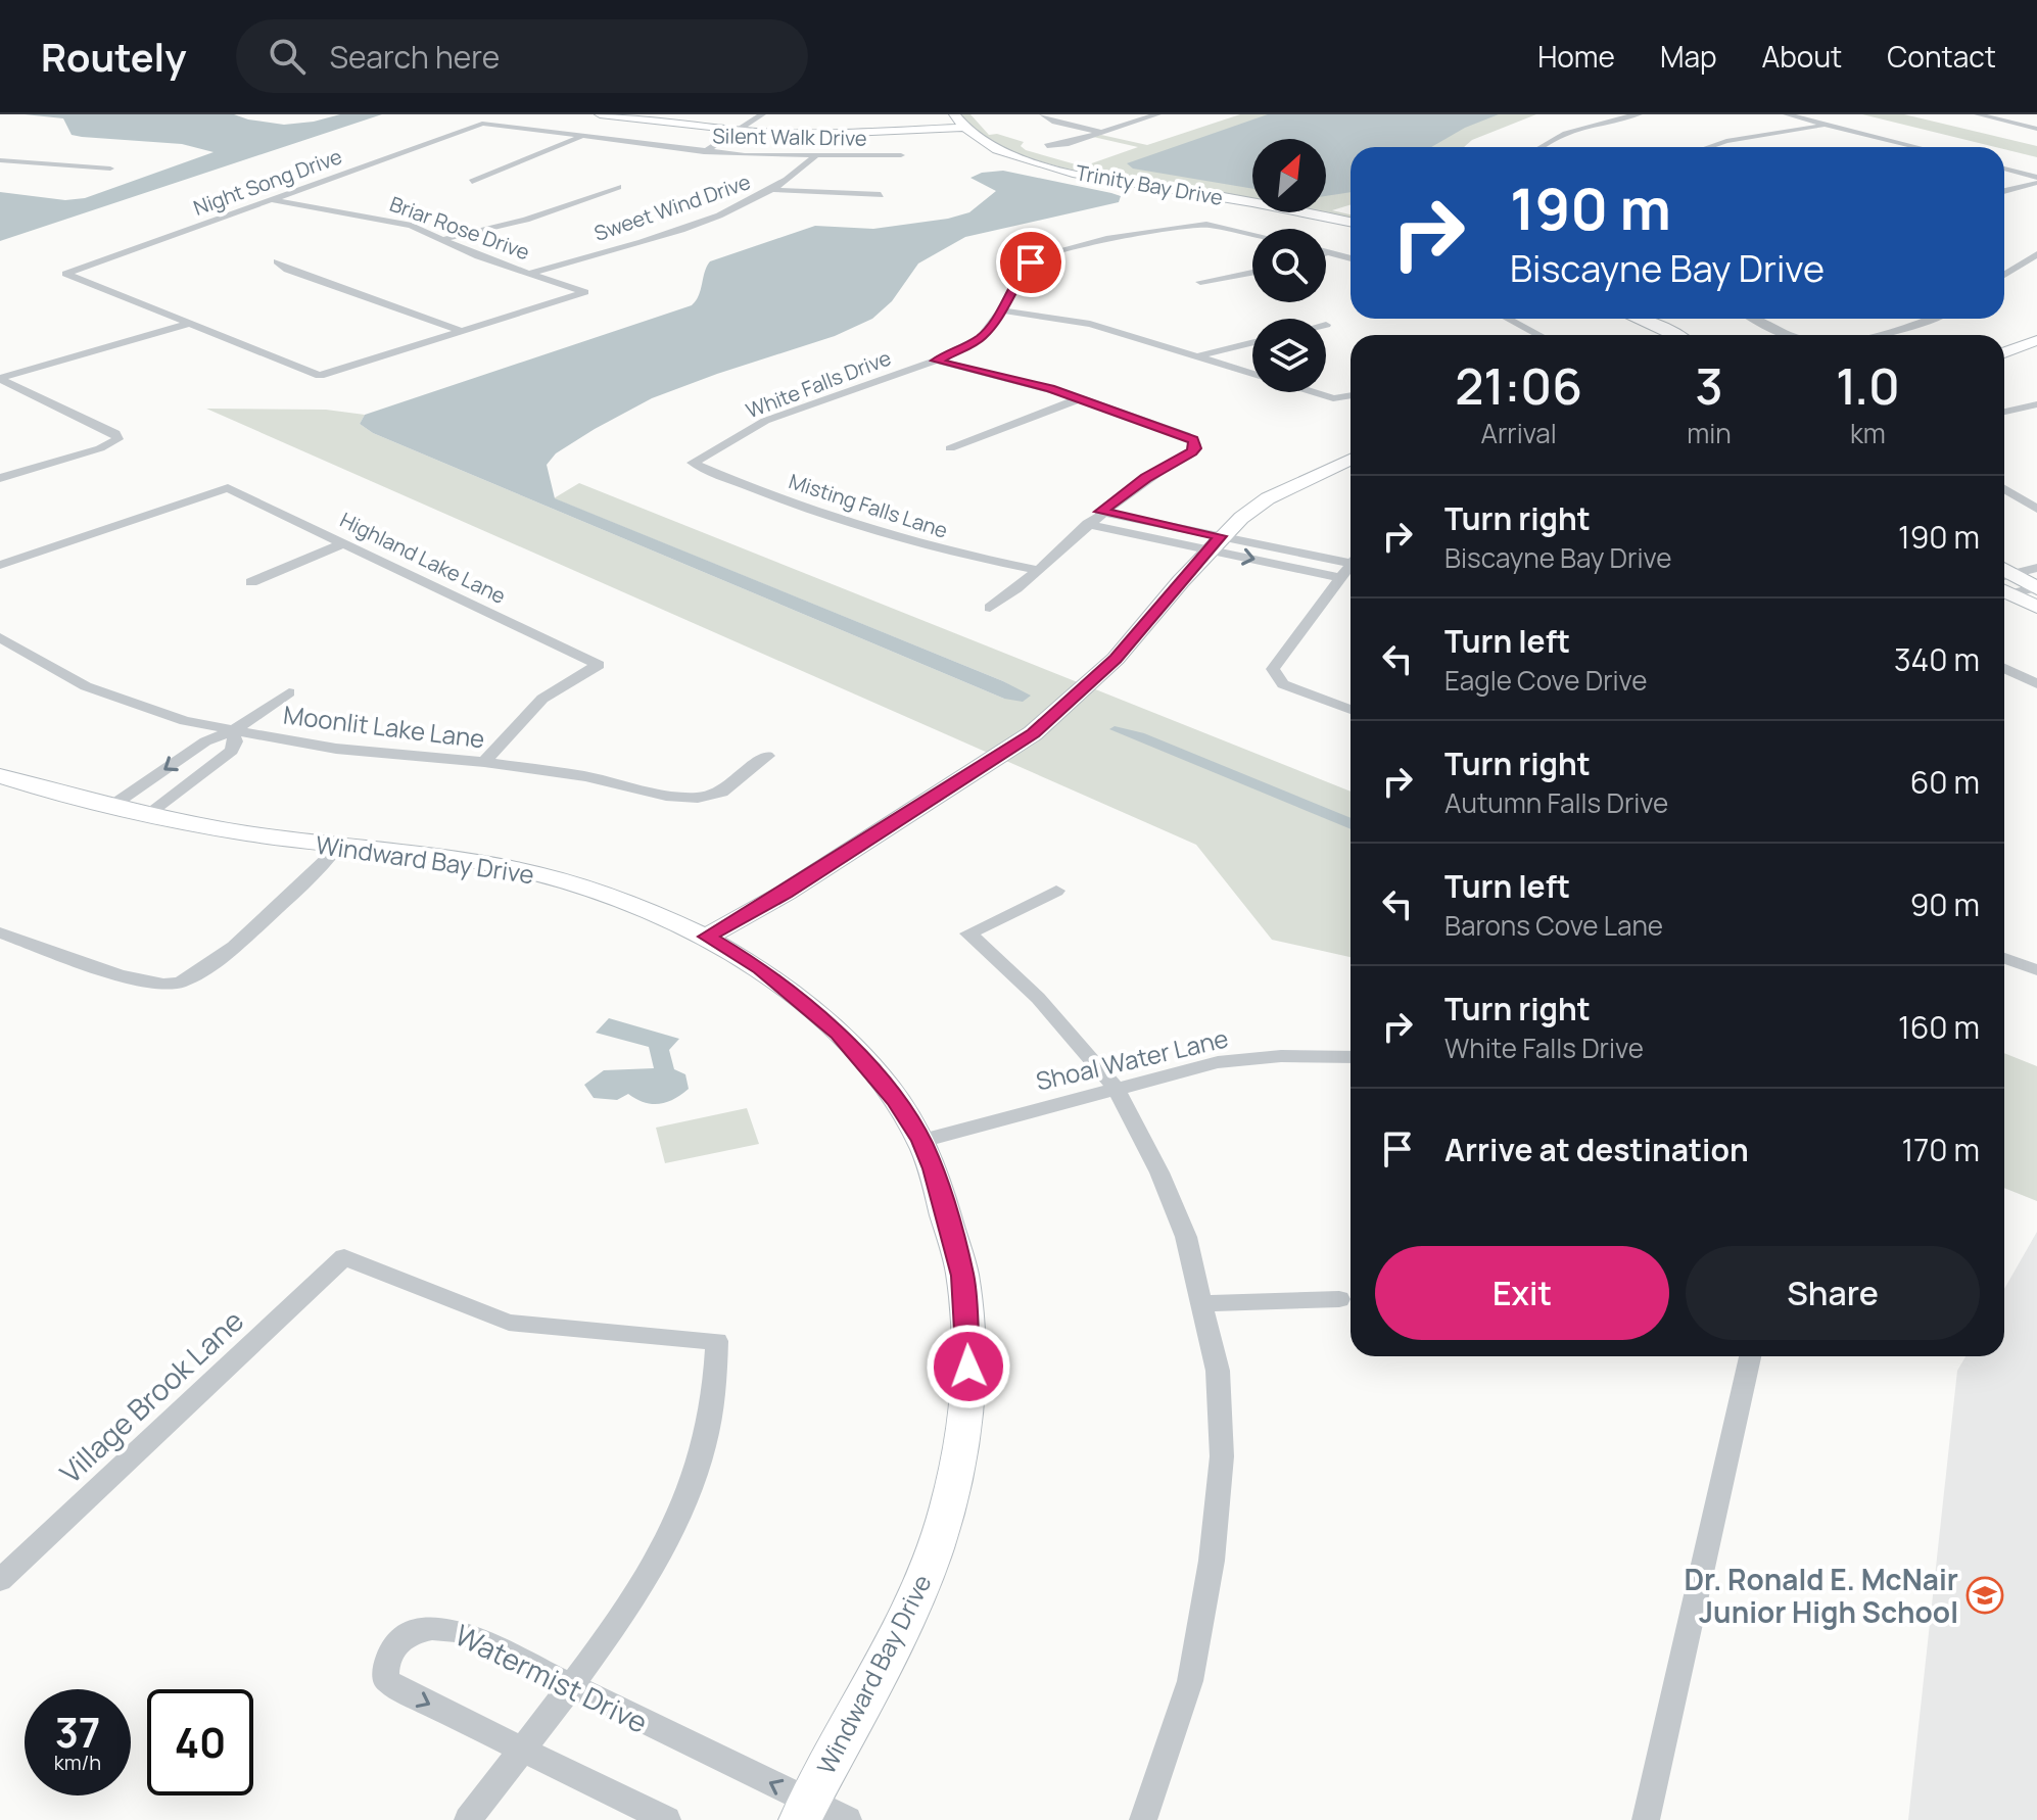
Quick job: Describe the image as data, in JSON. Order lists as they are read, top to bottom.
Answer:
{
  "streets": {
    "street": [
      "Silent Walk Drive",
      "Night Song Drive",
      "Trinity Bay Drive",
      "Sweet Wind Drive",
      "Briar Rose Drive",
      "White Falls Drive",
      "Misting Falls Lane",
      "Highland Lake Lane",
      "Moonlit Lake Lane",
      "Windward Bay Drive",
      "Shoal Water Lane",
      "Village Brook Lane",
      "Watermist Drive"
    ]
  },
  "crossings": [
    ["Silent Walk Drive", "Night Song Drive"],
    ["Silent Walk Drive", "Sweet Wind Drive"],
    ["Night Song Drive", "Briar Rose Drive"],
    ["Sweet Wind Drive", "Briar Rose Drive"],
    ["White Falls Drive", "Misting Falls Lane"],
    ["Highland Lake Lane", "Moonlit Lake Lane"],
    ["Windward Bay Drive", "Shoal Water Lane"],
    ["Windward Bay Drive", "Watermist Drive"],
    ["Village Brook Lane", "Watermist Drive"]
  ],
  "places": {
    "school or university": ["Dr. Ronald E. McNair Junior High School"]
  },
  "north": "top right",
  "page": {
    "header": "Routely",
    "search": "Search here",
    "nav": [
      "Home",
      "Map",
      "About",
      "Contact"
    ],
    "turn": ["190 m", "Biscayne Bay Drive"],
    "eta": [
      "21:06",
      "Arrival",
      "3",
      "min",
      "1.0",
      "km"
    ],
    "list": [
      {
        "name": "Turn right",
        "note": "Biscayne Bay Drive",
        "value": "190 m"
      },
      {
        "name": "Turn left",
        "note": "Eagle Cove Drive",
        "value": "340 m"
      },
      {
        "name": "Turn right",
        "note": "Autumn Falls Drive",
        "value": "60 m"
      },
      {
        "name": "Turn left",
        "note": "Barons Cove Lane",
        "value": "90 m"
      },
      {
        "name": "Turn right",
        "note": "White Falls Drive",
        "value": "160 m"
      },
      {
        "name": "Arrive at destination",
        "value": "170 m"
      }
    ],
    "buttons": ["Exit", "Share"],
    "speed": "37 km/h",
    "limit": "40"
  }
}
